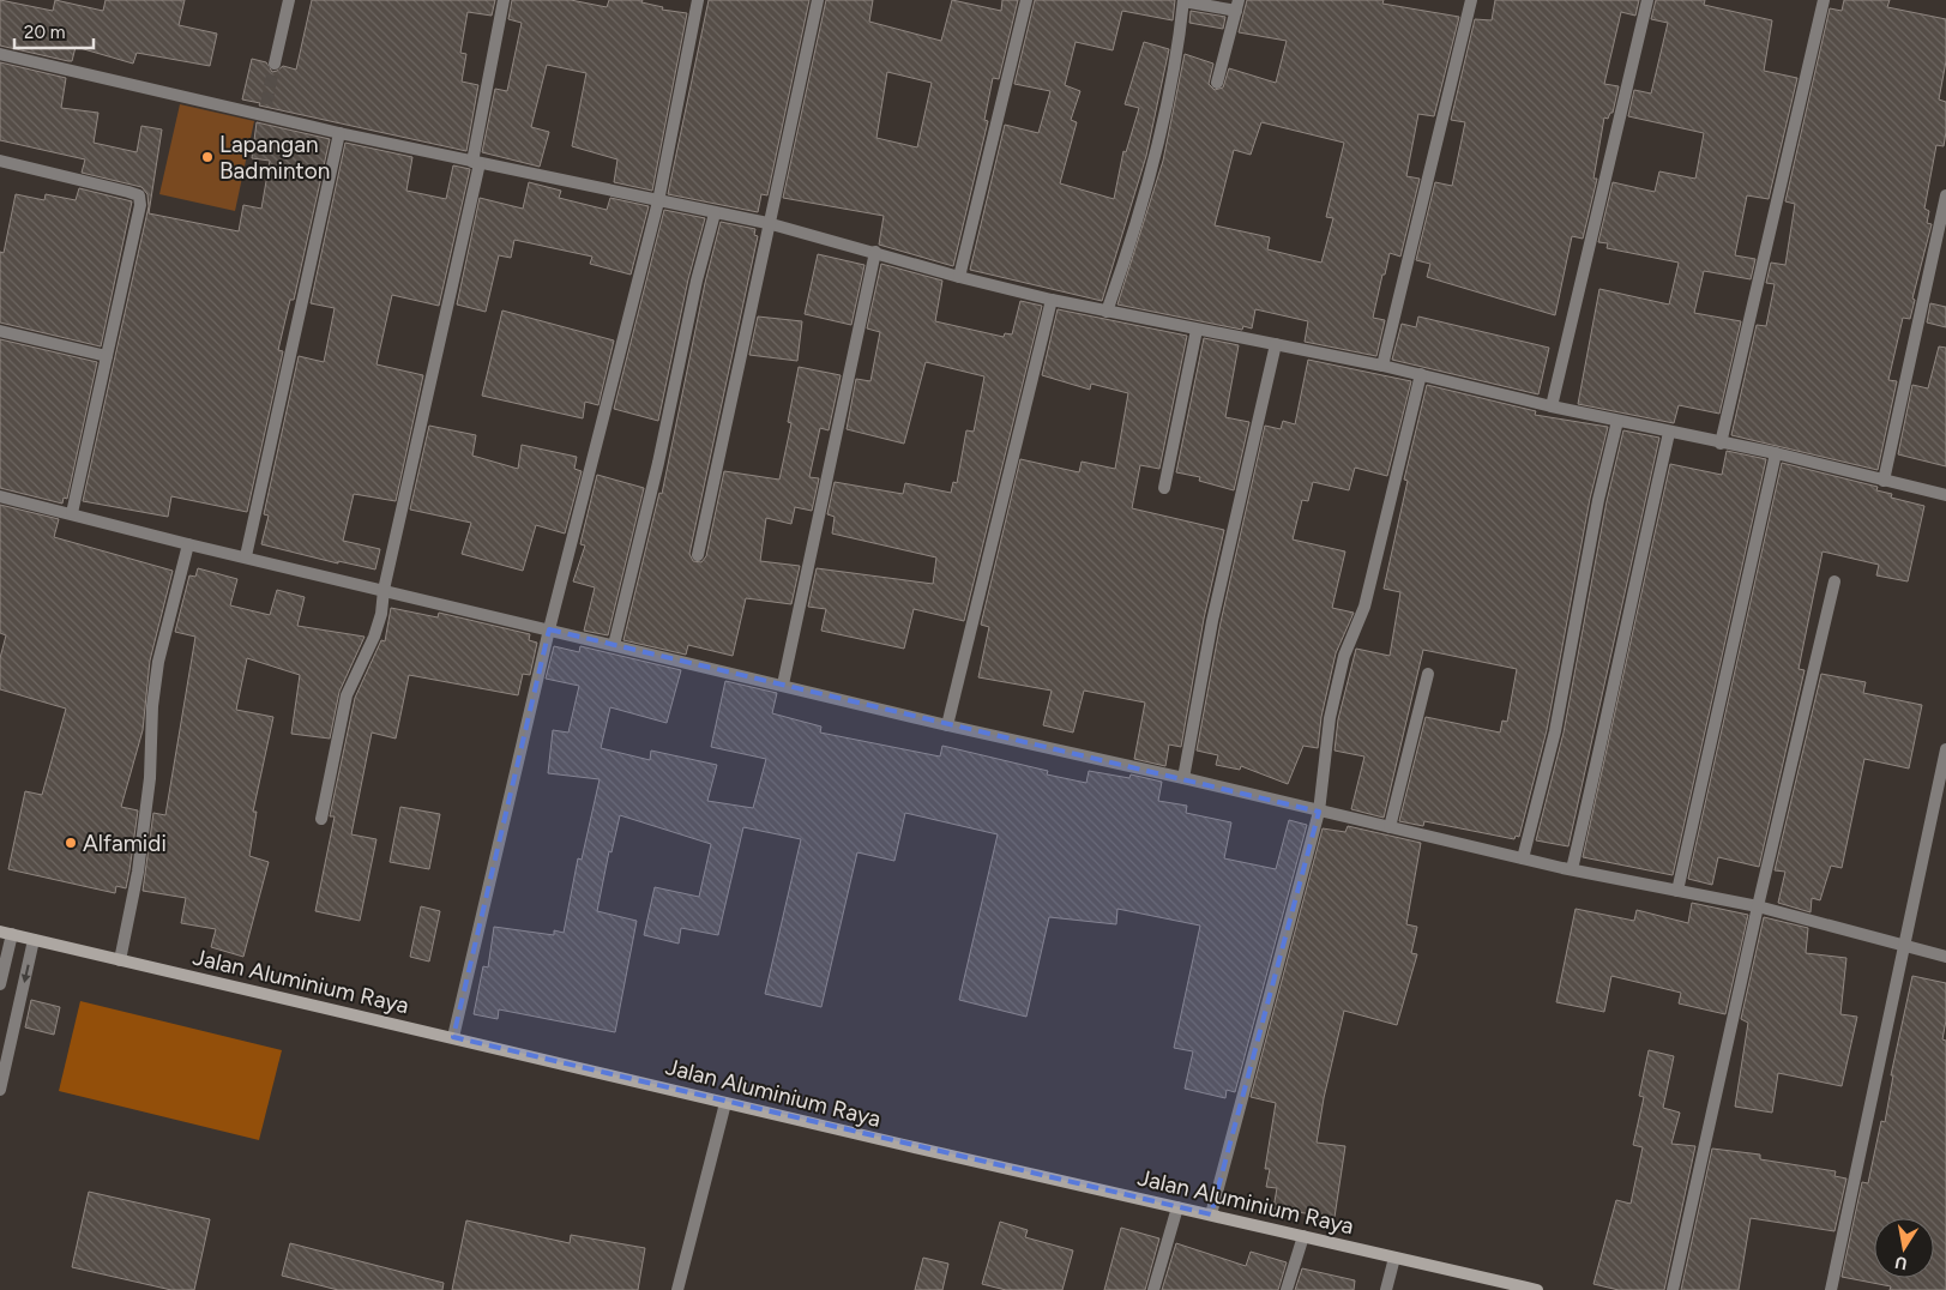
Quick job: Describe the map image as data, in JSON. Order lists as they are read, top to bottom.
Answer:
{
  "streets": {
    "main road": ["Jalan Aluminium Raya"]
  },
  "places": ["Lapangan Badminton", "Alfamidi"],
  "scale_bar": "20 m",
  "north": "bottom"
}
